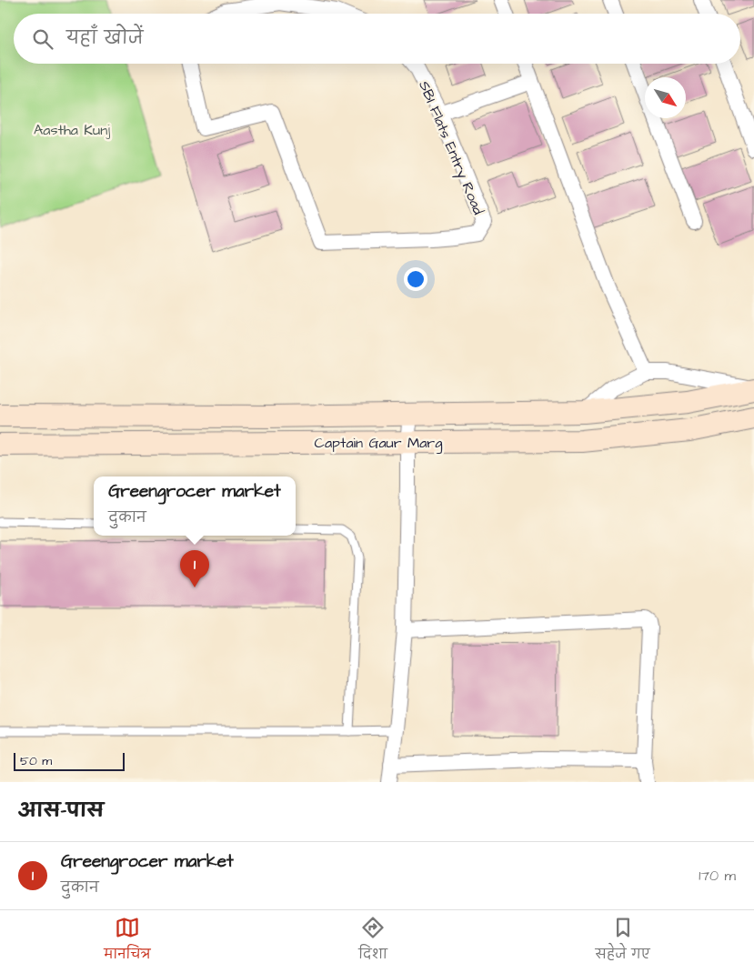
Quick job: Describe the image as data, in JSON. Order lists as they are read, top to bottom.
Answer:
{
  "streets": {
    "main road": ["Captain Gaur Marg"],
    "street": ["SBI Flats Entry Road"]
  },
  "parks": ["Aastha Kunj"],
  "scale_bar": "50 m",
  "north": "bottom right",
  "page": {
    "search": "यहाँ खोजें",
    "popup": ["Greengrocer market", "दुकान"],
    "pins": "1",
    "scale": "50 m",
    "heading": "आस-पास",
    "list": [
      {
        "mark": "1",
        "name": "Greengrocer market",
        "note": "दुकान",
        "value": "170 m"
      }
    ],
    "nav": ["मानचित्र", "दिशा", "सहेजे गए"]
  }
}
